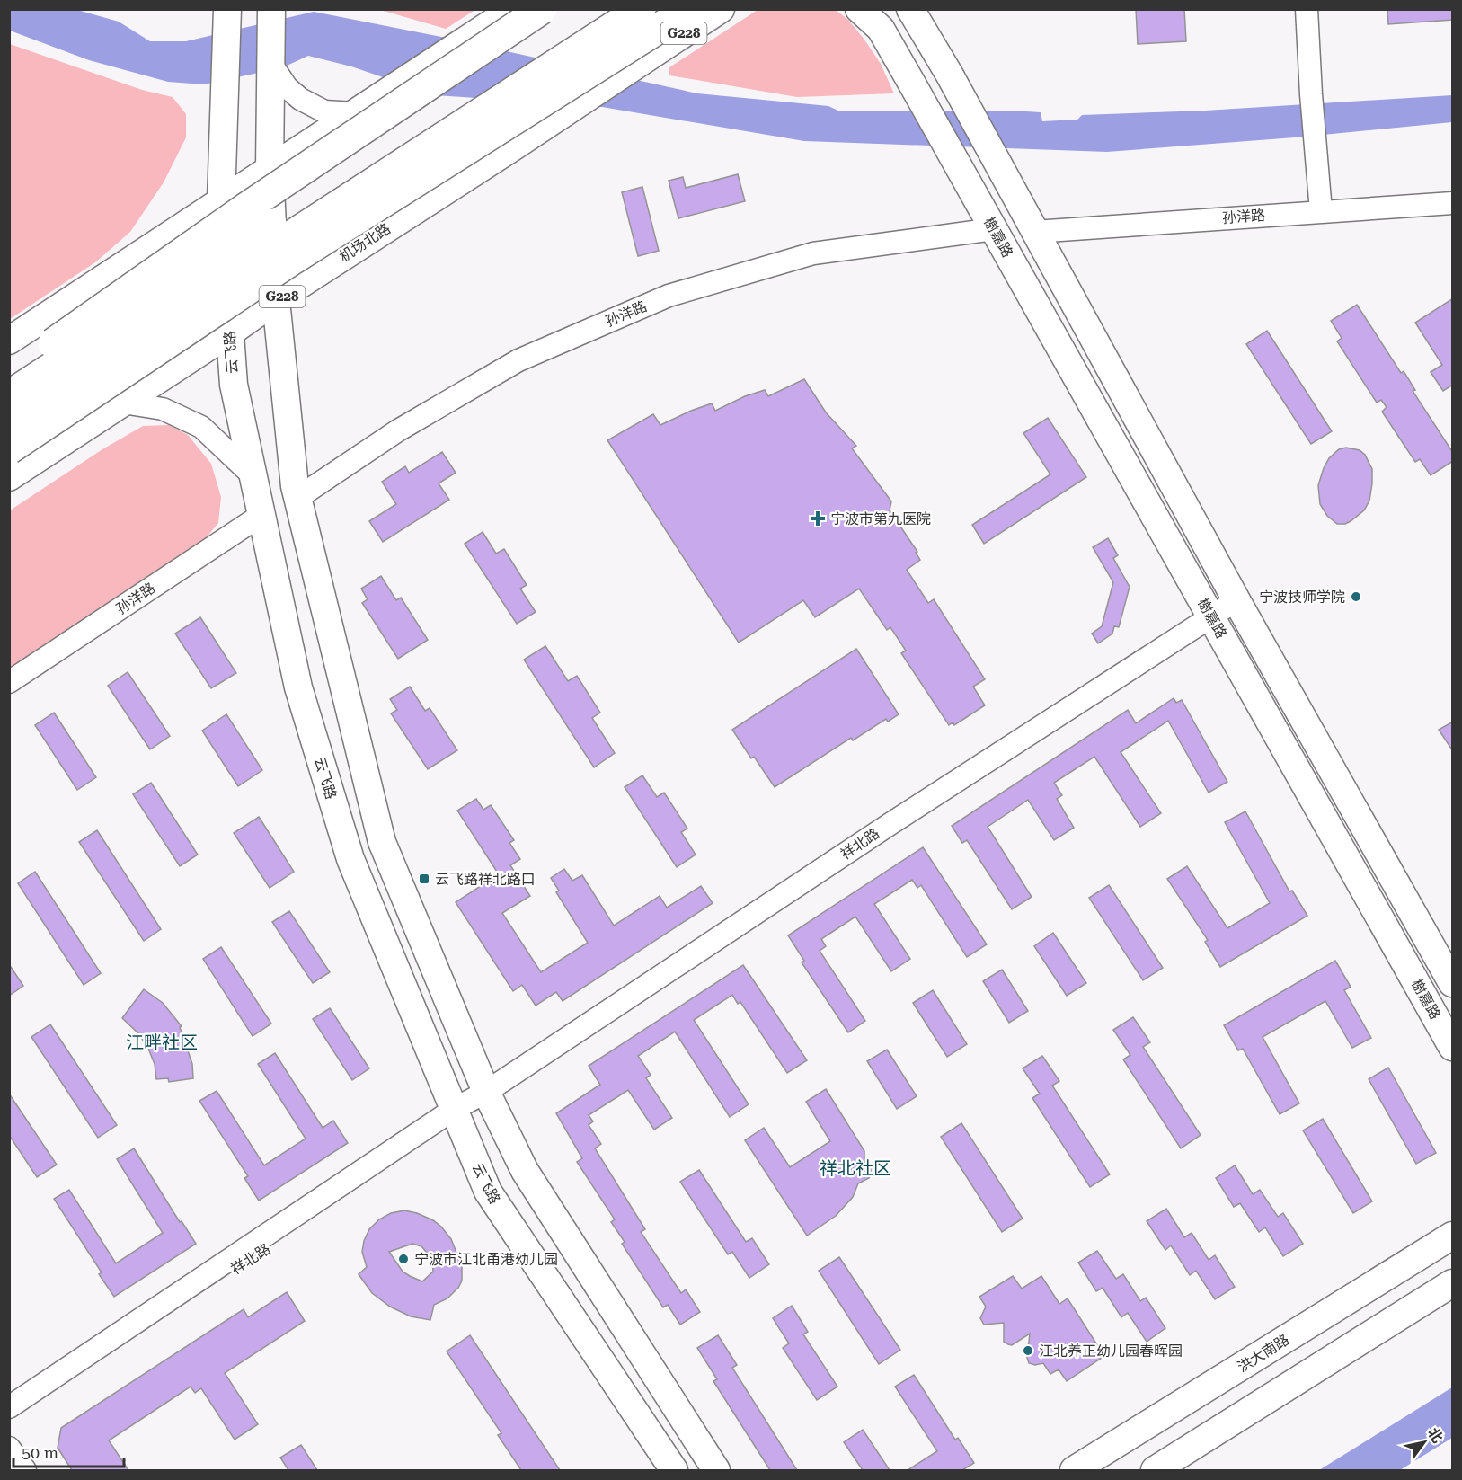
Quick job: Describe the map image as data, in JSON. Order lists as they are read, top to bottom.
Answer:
{
  "streets": {
    "main road": [
      "G228",
      "榭嘉路",
      "机场北路",
      "云飞路",
      "洪大南路"
    ],
    "street": ["孙洋路", "祥北路"]
  },
  "crossings": [
    ["孙洋路", "榭嘉路"],
    ["孙洋路", "云飞路"],
    ["榭嘉路", "祥北路"],
    ["机场北路", "云飞路"],
    ["云飞路", "祥北路"]
  ],
  "districts": ["江畔社区", "祥北社区"],
  "places": {
    "health": ["宁波市第九医院"],
    "other": ["宁波技师学院", "宁波市江北甬港幼儿园", "江北养正幼儿园春晖园"],
    "transit": ["云飞路祥北路口"]
  },
  "scale_bar": "50 m",
  "north": "top right"
}
